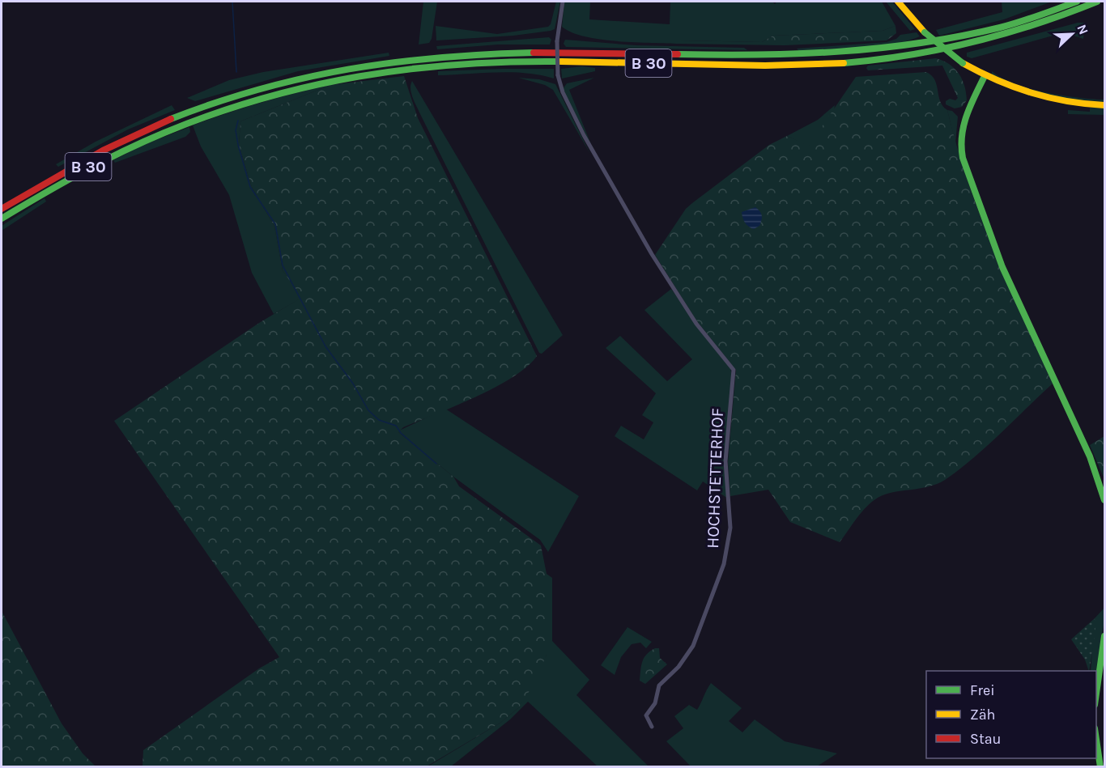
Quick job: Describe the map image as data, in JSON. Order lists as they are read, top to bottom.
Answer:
{
  "streets": {
    "main road": ["B 30"],
    "street": ["HOCHSTETTERHOF"]
  },
  "legend": ["Frei", "Zäh", "Stau"],
  "north": "top right"
}
